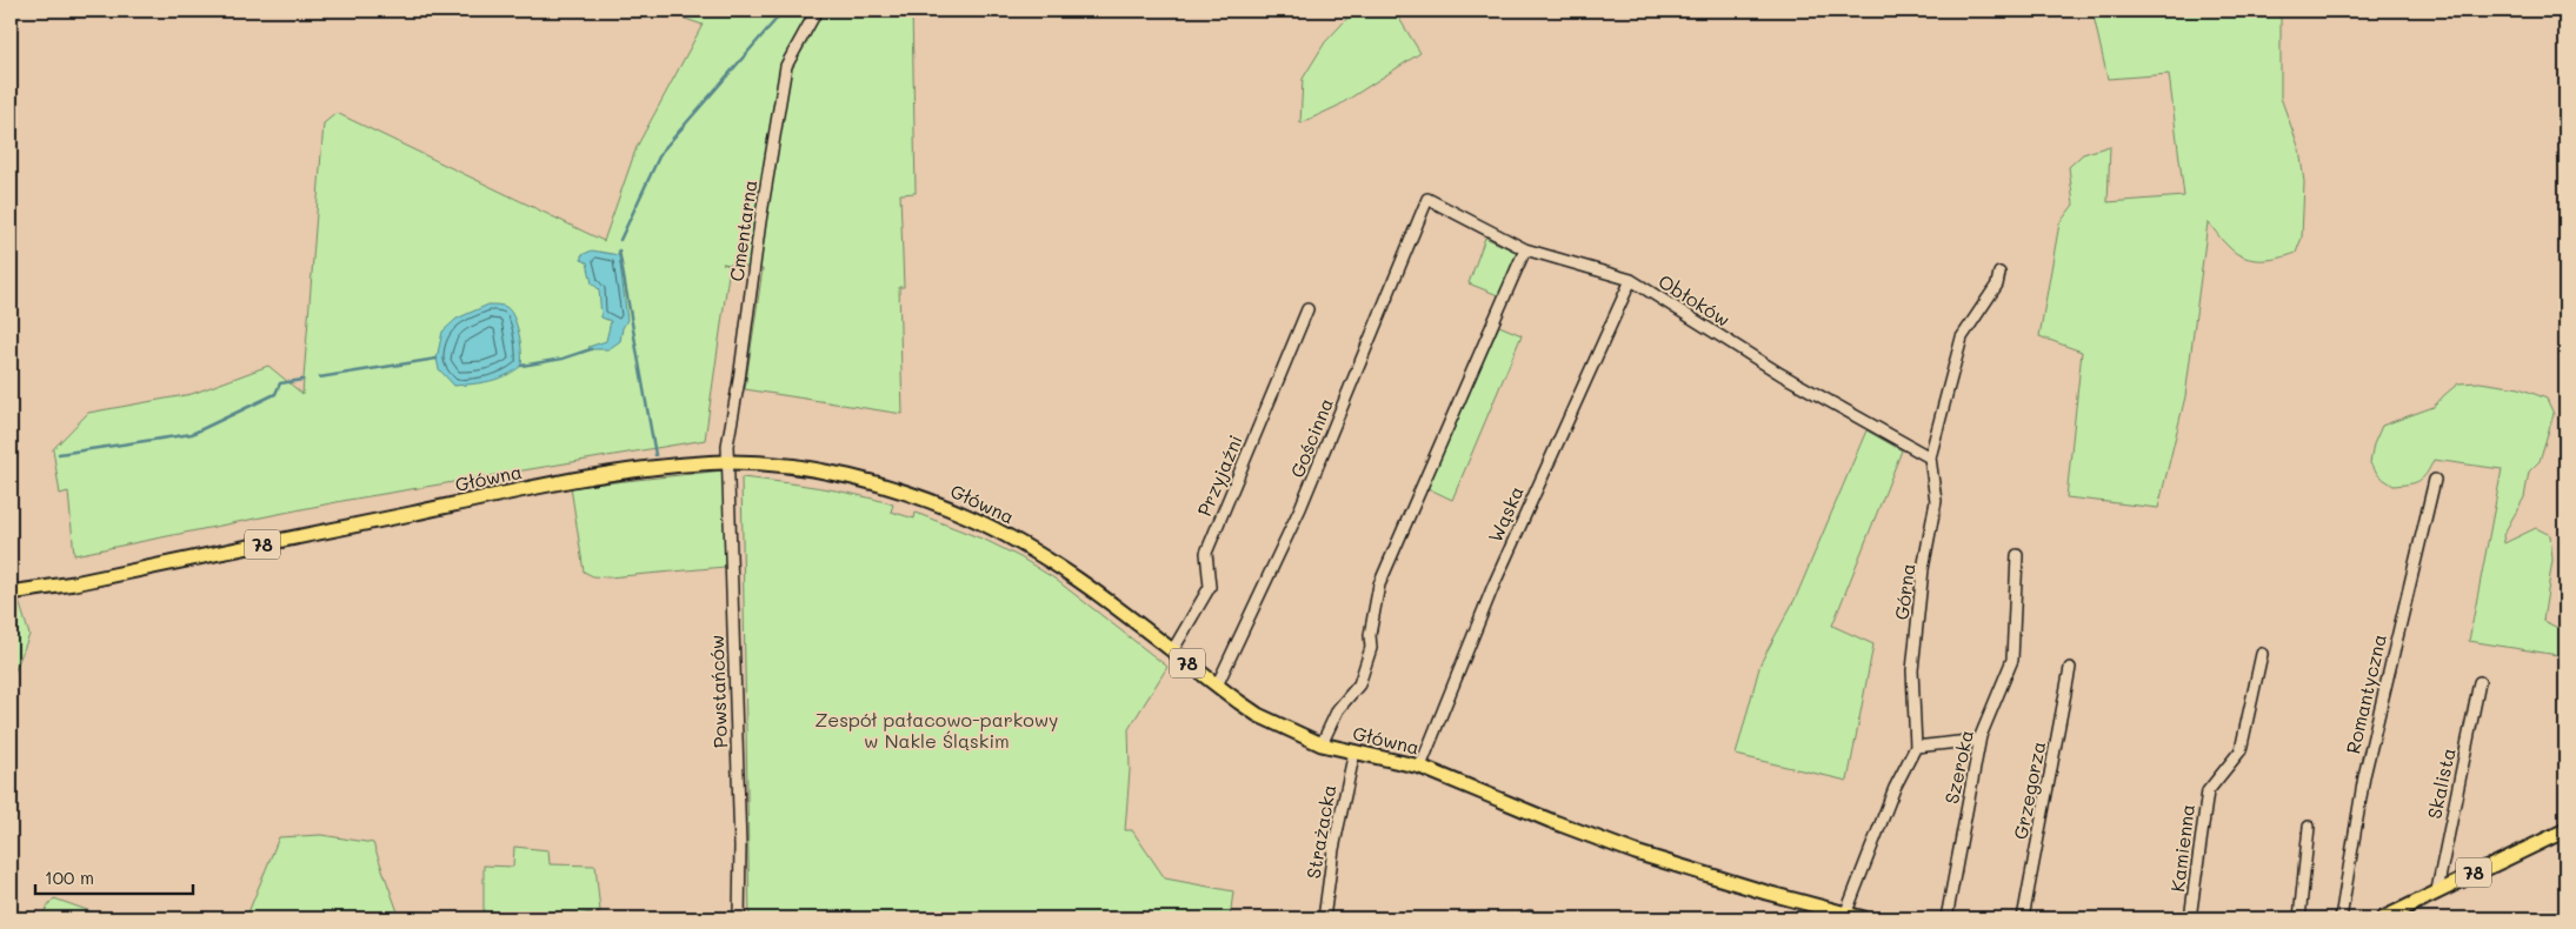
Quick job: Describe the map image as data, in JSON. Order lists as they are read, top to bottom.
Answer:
{
  "streets": {
    "main road": ["Główna", "78"],
    "street": [
      "Cmentarna",
      "Obłoków",
      "Gościnna",
      "Przyjaźni",
      "Wąska",
      "Górna",
      "Powstańców",
      "Romantyczna",
      "Szeroka",
      "Skalista",
      "Grzegorza",
      "Strażacka",
      "Kamienna"
    ]
  },
  "crossings": [
    ["Cmentarna", "Główna"],
    ["Cmentarna", "Powstańców"],
    ["Obłoków", "Gościnna"],
    ["Obłoków", "Wąska"],
    ["Obłoków", "Górna"],
    ["Gościnna", "Główna"],
    ["Przyjaźni", "Główna"],
    ["Główna", "Wąska"],
    ["Główna", "Górna"],
    ["Główna", "Powstańców"],
    ["Główna", "Strażacka"],
    ["78", "Skalista"]
  ],
  "parks": ["Zespół pałacowo-parkowy w Nakle Śląskim"],
  "scale_bar": "100 m"
}
